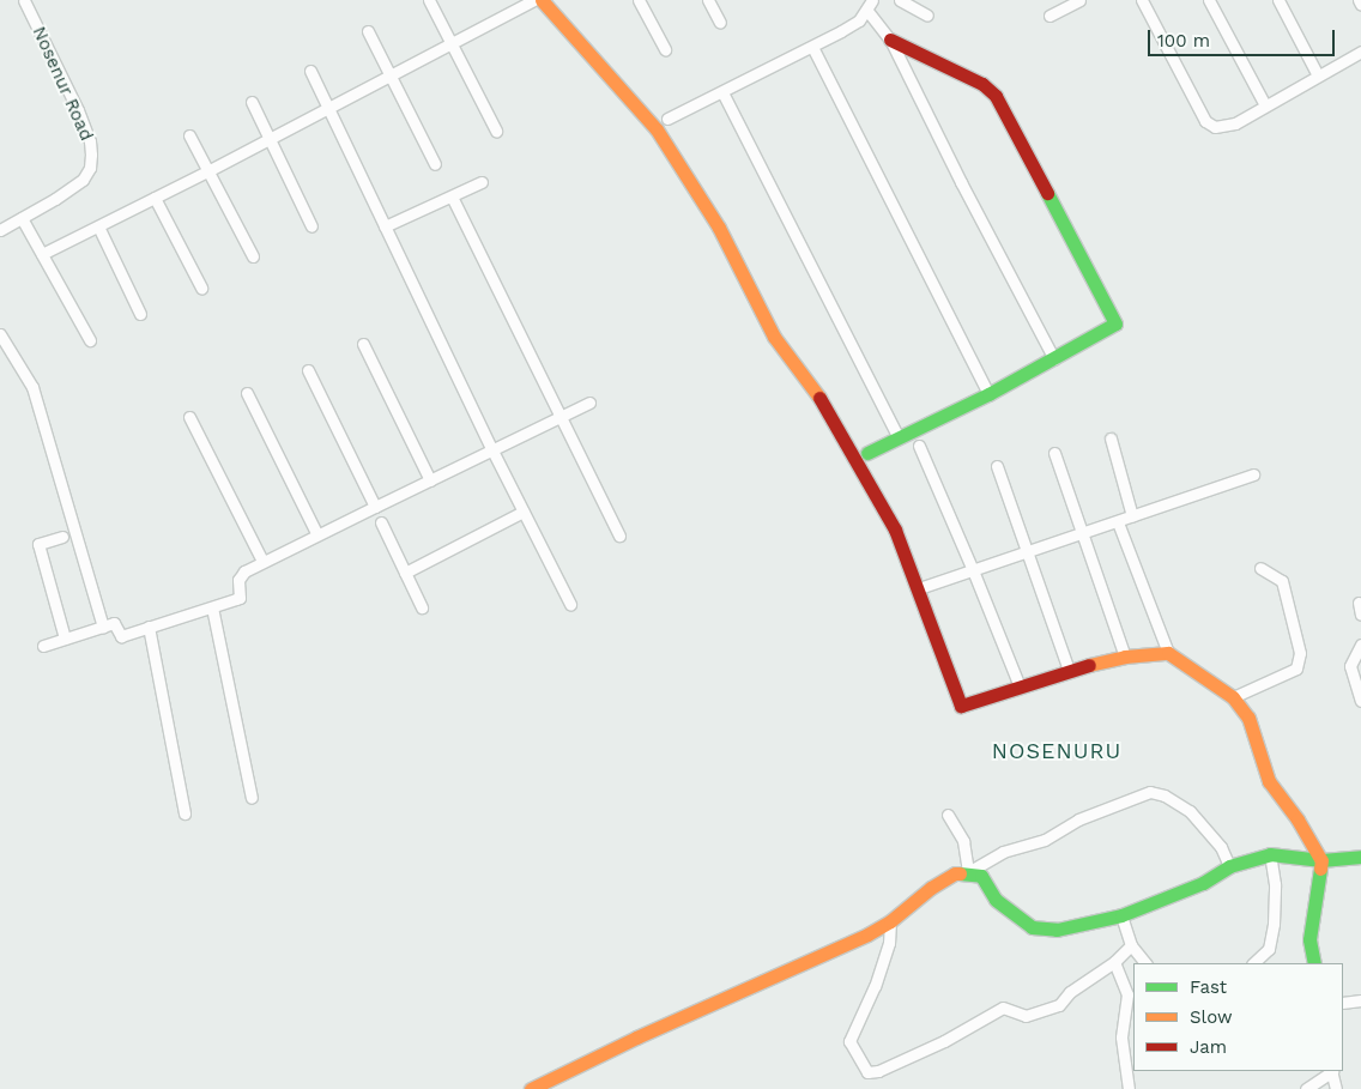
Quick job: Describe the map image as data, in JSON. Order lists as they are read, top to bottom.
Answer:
{
  "streets": {
    "street": ["Nosenur Road"]
  },
  "districts": ["NOSENURU"],
  "legend": ["Fast", "Slow", "Jam"],
  "scale_bar": "100 m"
}
